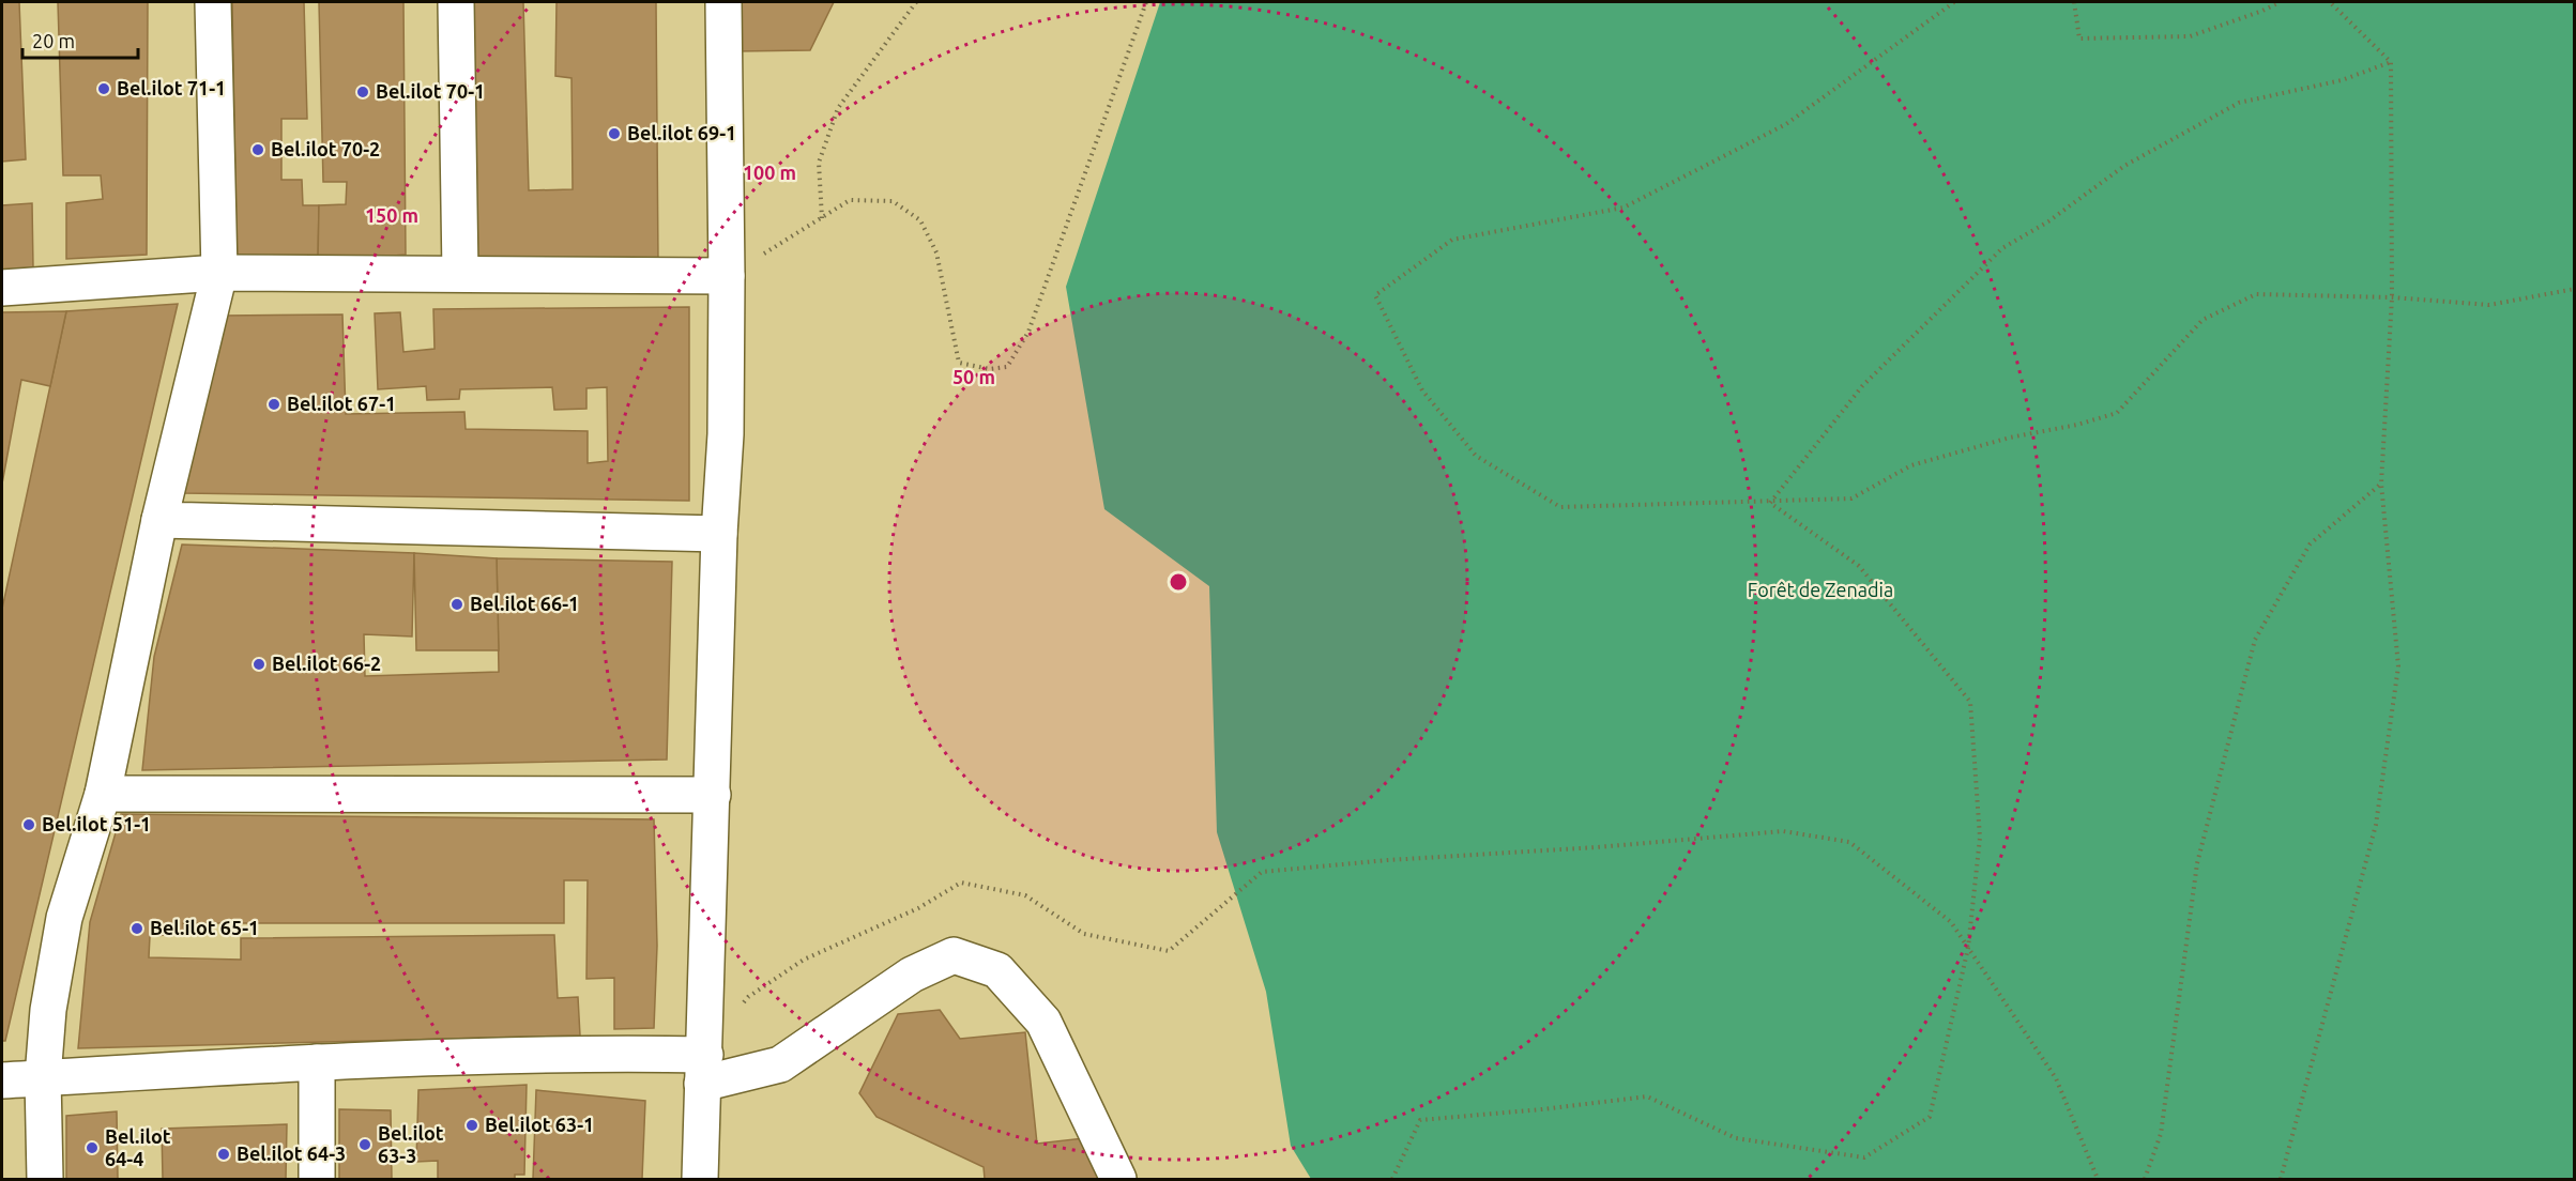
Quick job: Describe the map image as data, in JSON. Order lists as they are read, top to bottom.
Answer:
{
  "parks": ["Forêt de Zenadia"],
  "places": [
    "Bel.ilot 71-1",
    "Bel.ilot 70-1",
    "Bel.ilot 69-1",
    "Bel.ilot 70-2",
    "Bel.ilot 67-1",
    "Bel.ilot 66-1",
    "Bel.ilot 66-2",
    "Bel.ilot 51-1",
    "Bel.ilot 65-1",
    "Bel.ilot 63-1",
    "Bel.ilot 63-3",
    "Bel.ilot 64-4",
    "Bel.ilot 64-3"
  ],
  "scale_bar": "20 m",
  "rings": ["100 m", "150 m", "50 m"]
}
